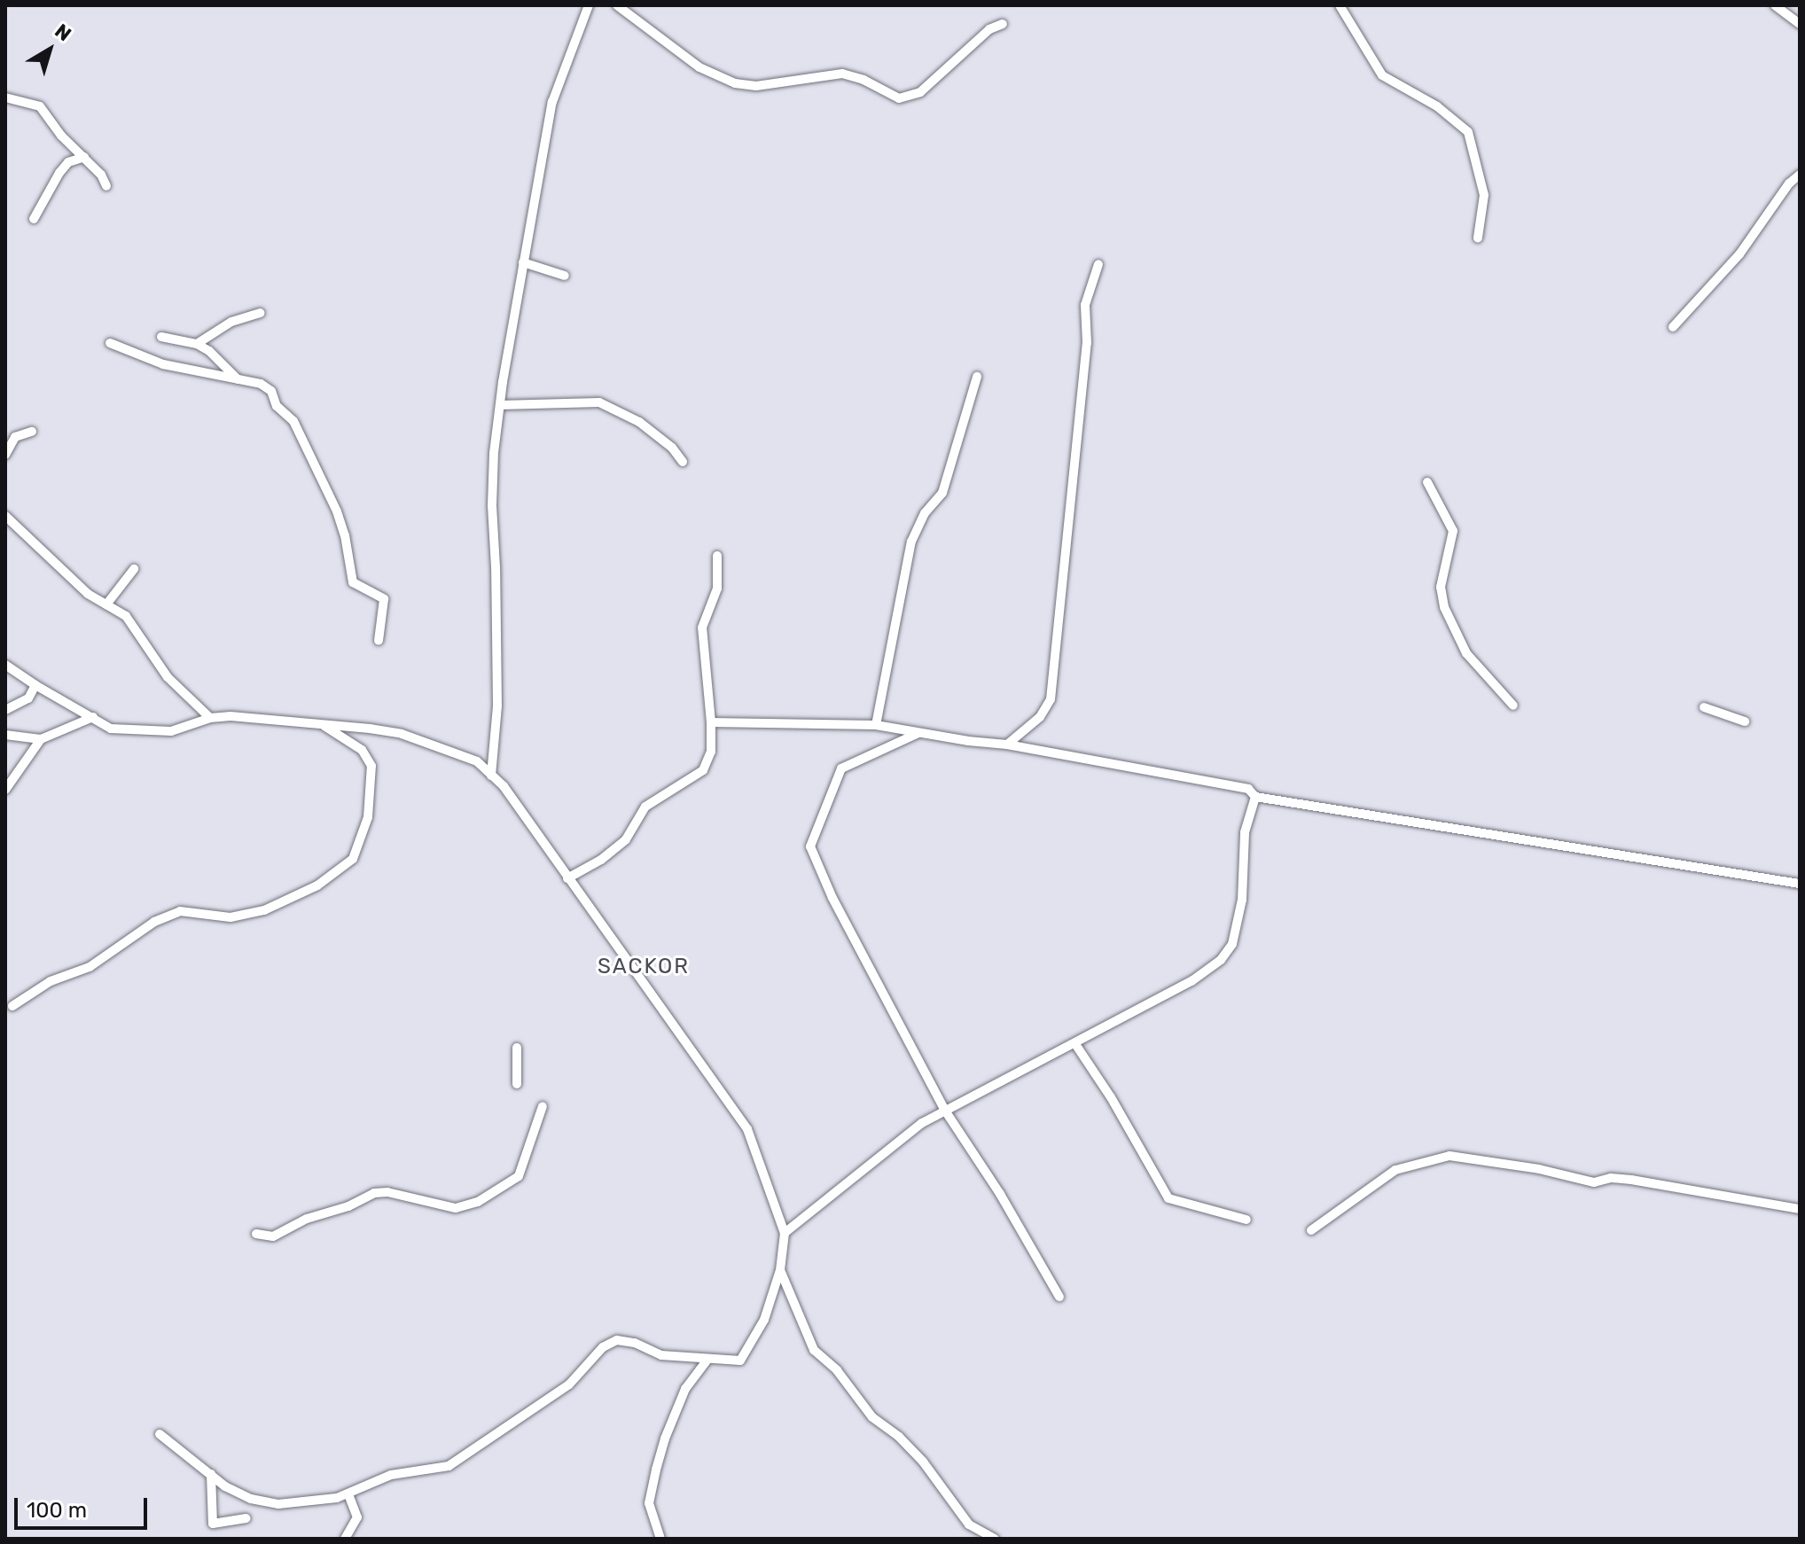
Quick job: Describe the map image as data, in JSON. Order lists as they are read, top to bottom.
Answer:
{
  "districts": ["SACKOR"],
  "scale_bar": "100 m",
  "north": "top right"
}
